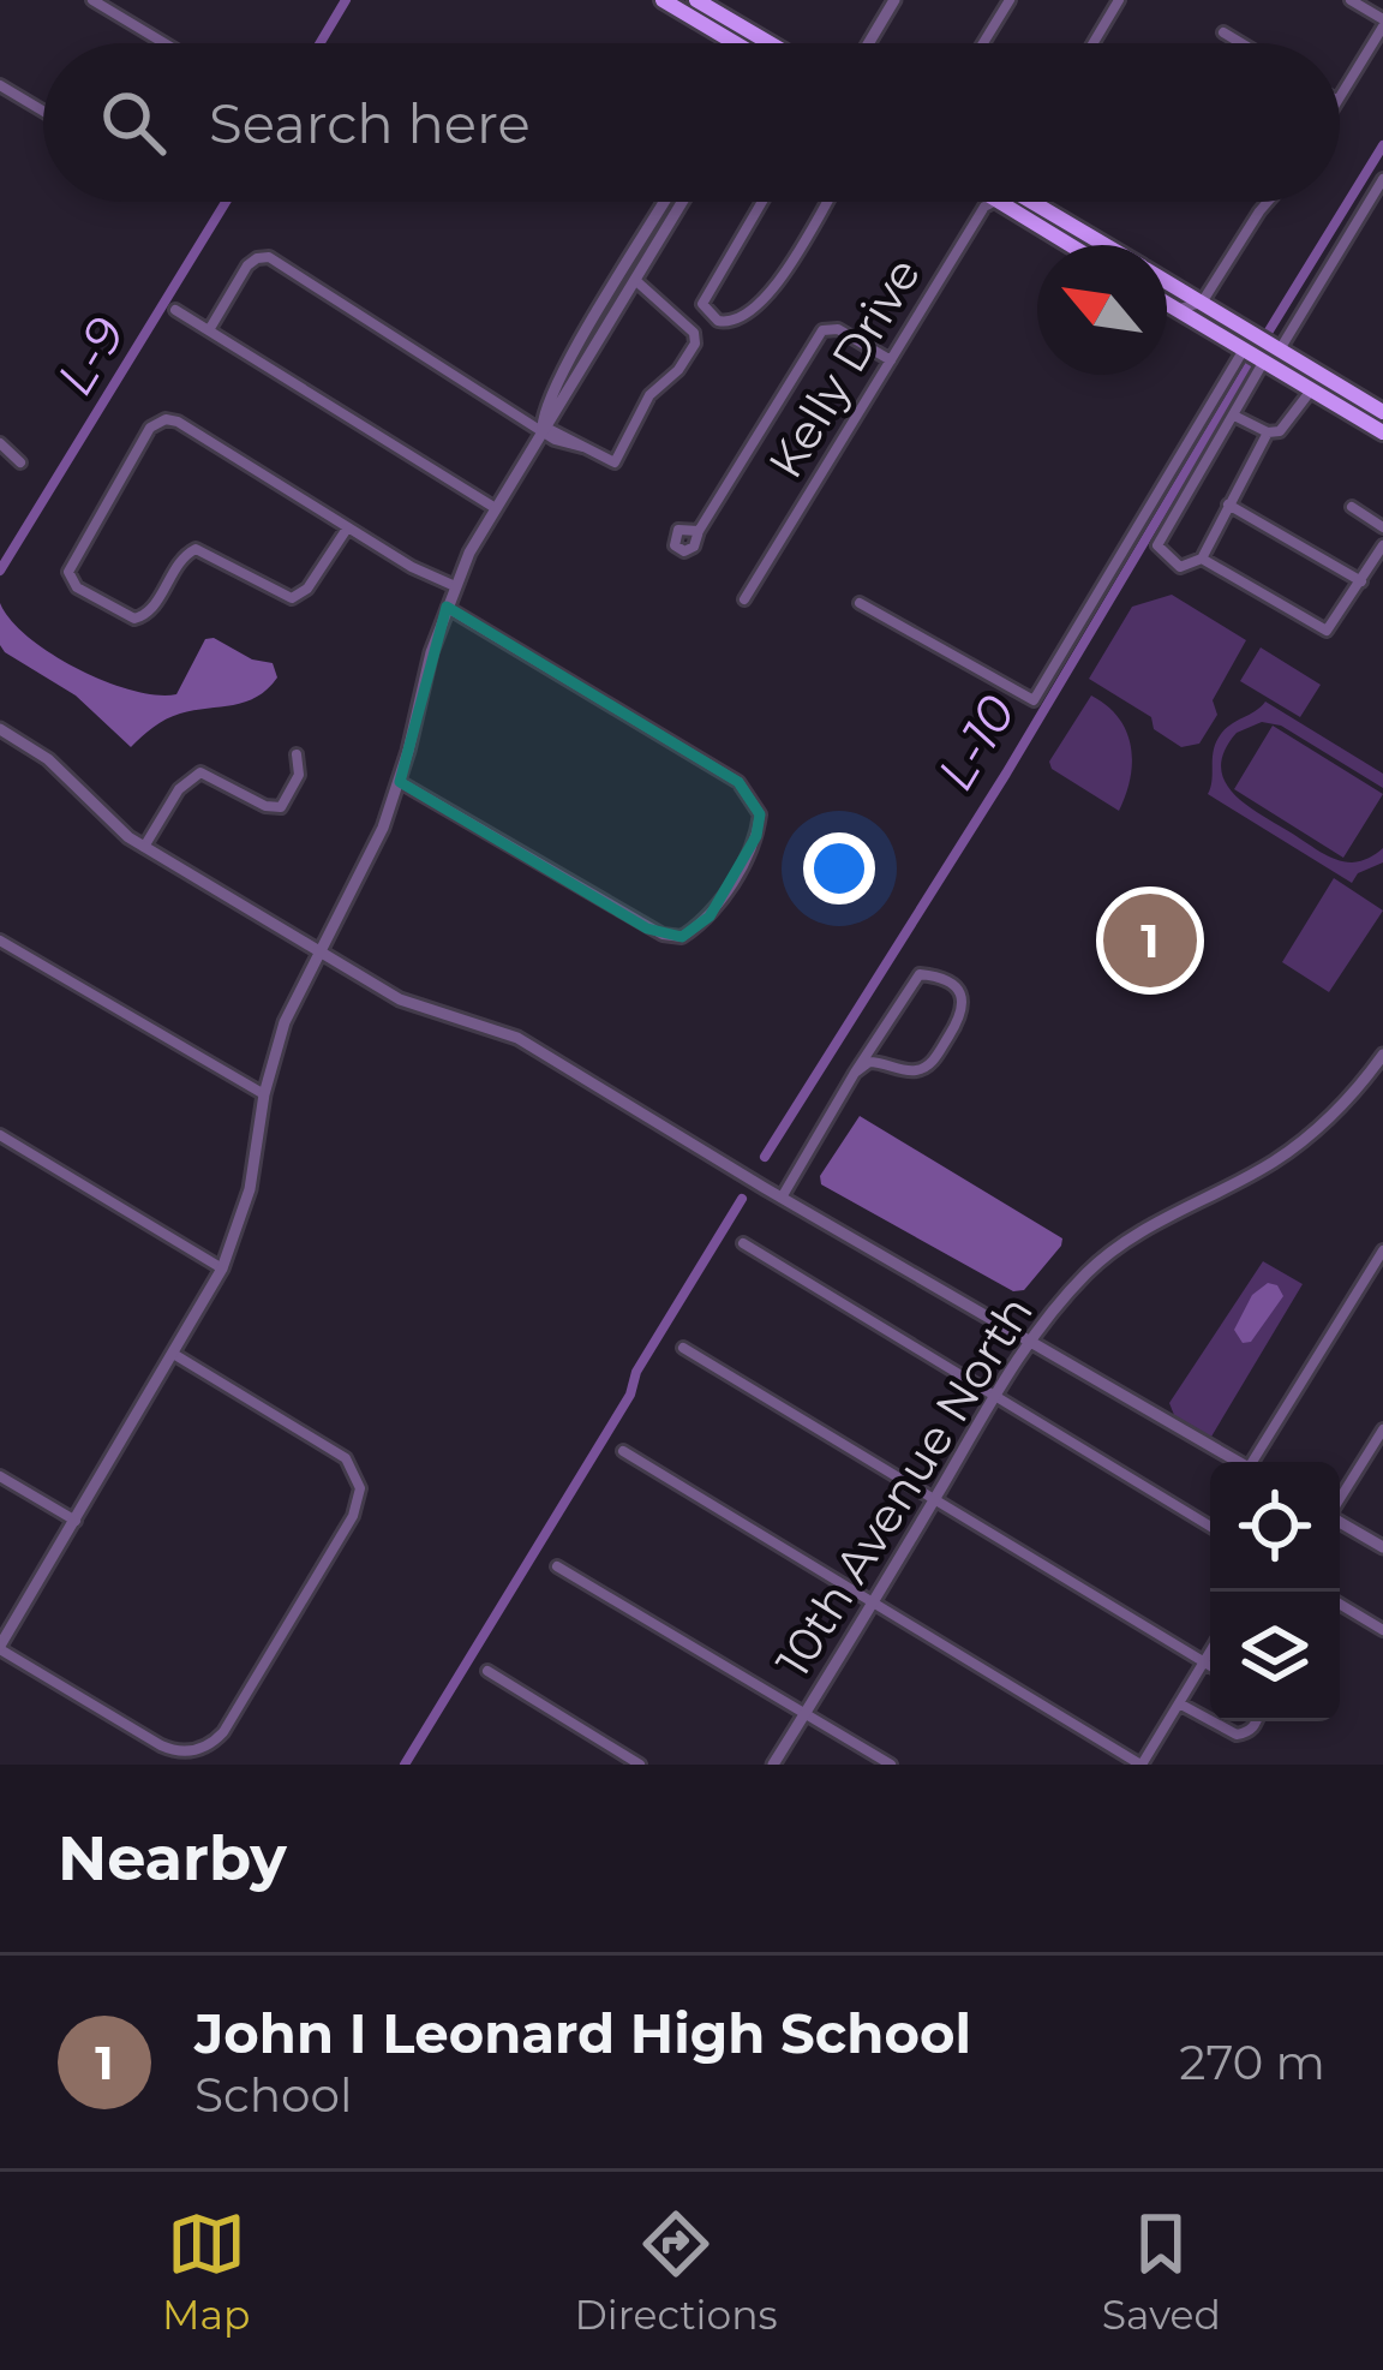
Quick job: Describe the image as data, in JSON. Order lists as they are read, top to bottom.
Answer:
{
  "streets": {
    "street": ["Kelly Drive", "10th Avenue North"]
  },
  "water": ["L-9", "L-10"],
  "north": "top left",
  "page": {
    "search": "Search here",
    "pins": "1",
    "heading": "Nearby",
    "list": [
      {
        "mark": "1",
        "name": "John I Leonard High School",
        "note": "School",
        "value": "270 m"
      }
    ],
    "nav": ["Map", "Directions", "Saved"]
  }
}
